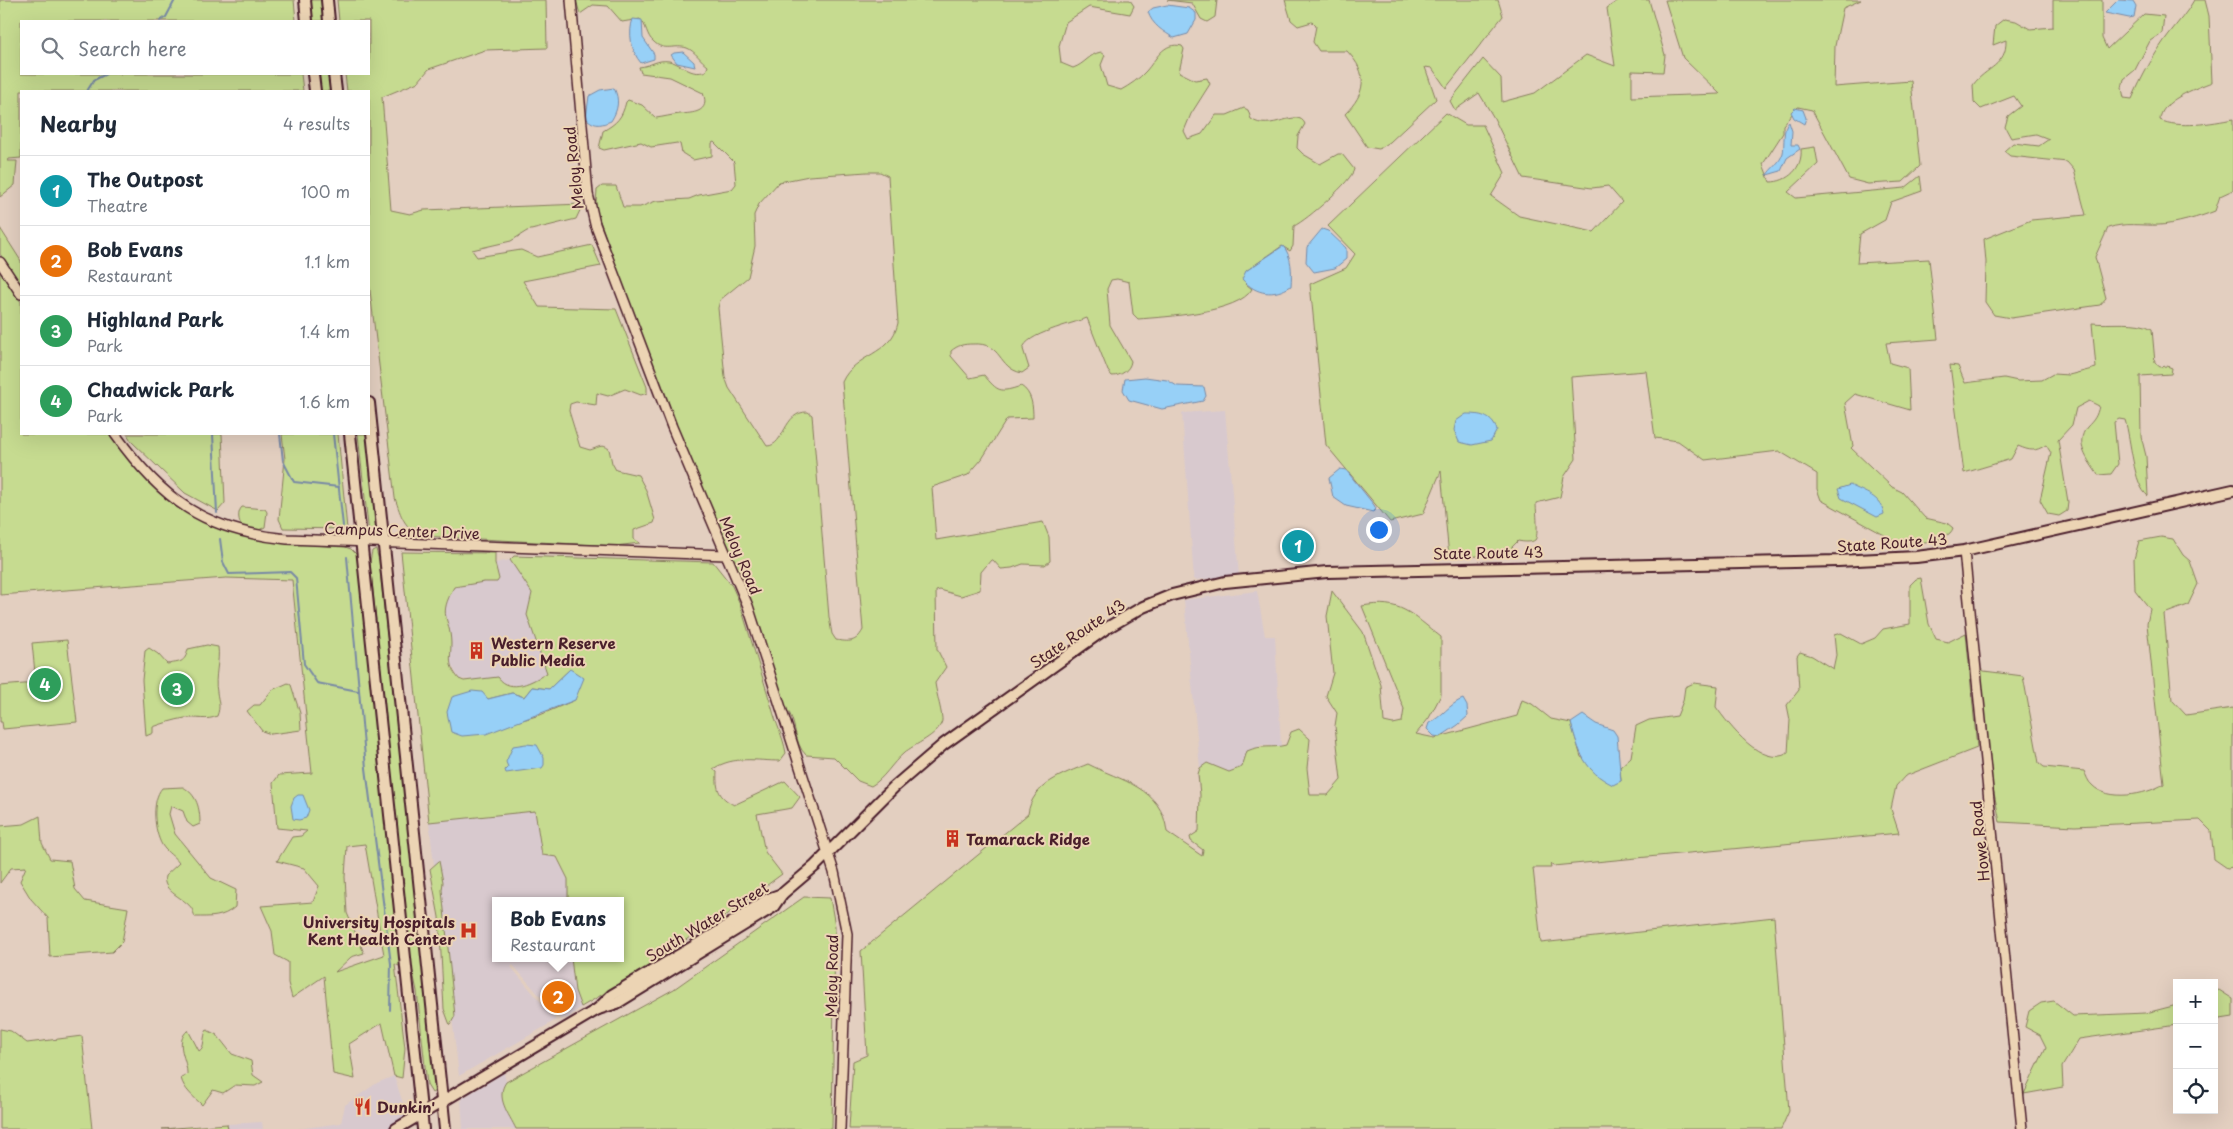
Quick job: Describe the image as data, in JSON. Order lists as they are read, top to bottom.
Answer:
{
  "streets": {
    "main road": ["State Route 43", "South Water Street"],
    "street": ["Meloy Road", "Campus Center Drive", "Howe Road"]
  },
  "crossings": [
    ["Meloy Road", "Campus Center Drive"],
    ["Meloy Road", "State Route 43"],
    ["Meloy Road", "South Water Street"],
    ["State Route 43", "Howe Road"],
    ["State Route 43", "South Water Street"]
  ],
  "places": {
    "building": ["Western Reserve Public Media", "Tamarack Ridge"],
    "hospital": ["University Hospitals Kent Health Center"],
    "restaurant": ["Dunkin'"]
  },
  "page": {
    "search": "Search here",
    "heading": ["Nearby", "4 results"],
    "list": [
      {
        "mark": "1",
        "name": "The Outpost",
        "note": "Theatre",
        "value": "100 m"
      },
      {
        "mark": "2",
        "name": "Bob Evans",
        "note": "Restaurant",
        "value": "1.1 km"
      },
      {
        "mark": "3",
        "name": "Highland Park",
        "note": "Park",
        "value": "1.4 km"
      },
      {
        "mark": "4",
        "name": "Chadwick Park",
        "note": "Park",
        "value": "1.6 km"
      }
    ],
    "pins": [
      "1",
      "4",
      "3",
      "2"
    ],
    "popup": ["Bob Evans", "Restaurant"],
    "map_buttons": ["+", "−"]
  }
}
